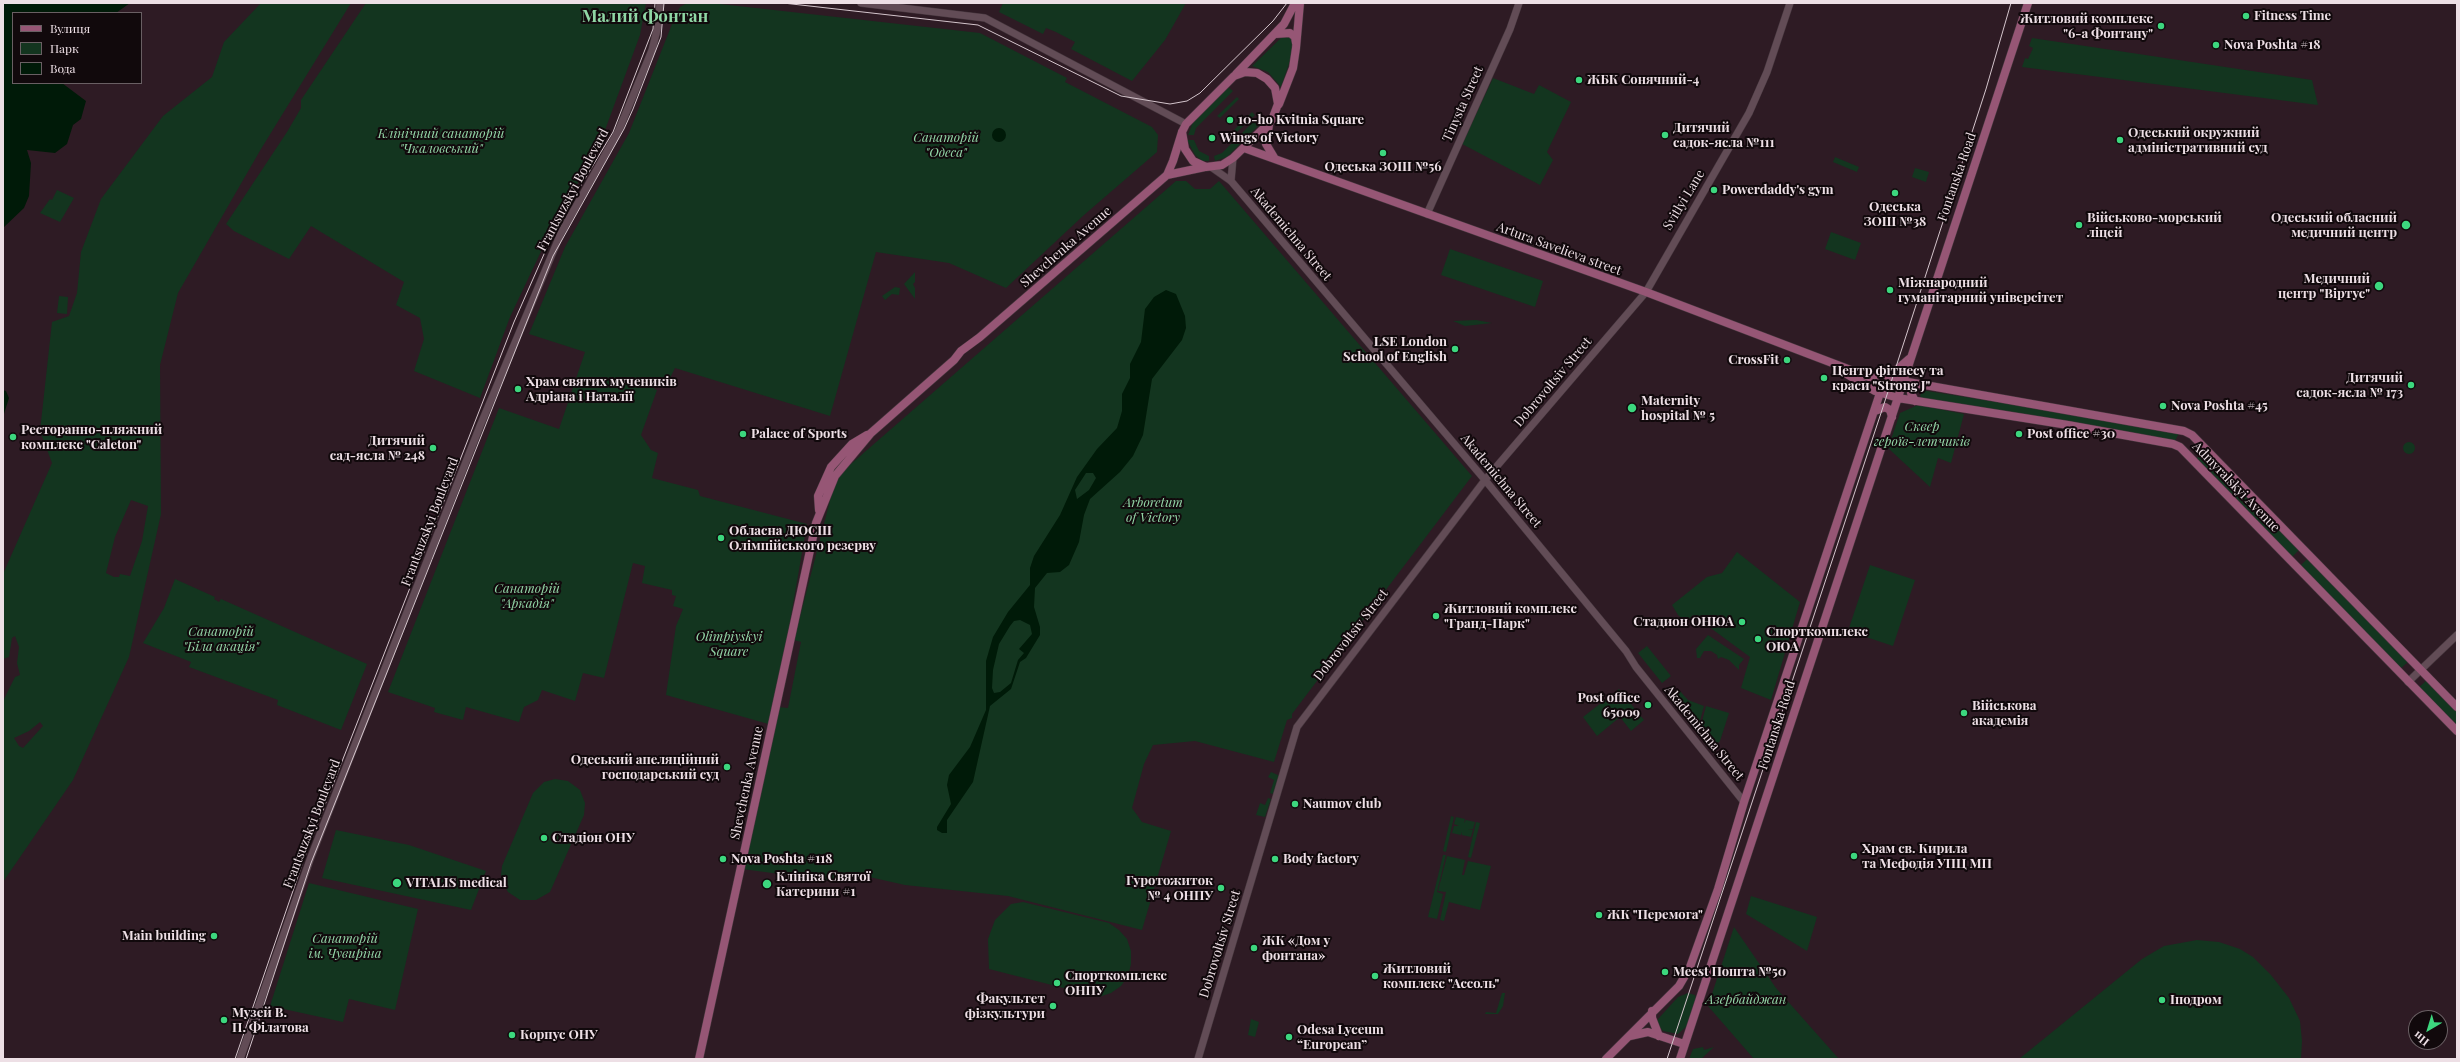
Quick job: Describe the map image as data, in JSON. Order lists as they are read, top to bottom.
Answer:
{
  "streets": {
    "main road": [
      "Fontanska Road",
      "Shevchenka Avenue",
      "Artura Savelieva street",
      "Admyralskyi Avenue"
    ],
    "street": [
      "Tinysta Street",
      "Frantsuzskyi Boulevard",
      "Svitlyi Lane",
      "Akademichna Street",
      "Dobrovoltsiv Street"
    ]
  },
  "crossings": [
    ["Tinysta Street", "Artura Savelieva street"],
    ["Fontanska Road", "Akademichna Street"],
    ["Fontanska Road", "Artura Savelieva street"],
    ["Fontanska Road", "Admyralskyi Avenue"],
    ["Svitlyi Lane", "Artura Savelieva street"],
    ["Svitlyi Lane", "Dobrovoltsiv Street"],
    ["Akademichna Street", "Shevchenka Avenue"],
    ["Akademichna Street", "Dobrovoltsiv Street"],
    ["Artura Savelieva street", "Dobrovoltsiv Street"],
    ["Artura Savelieva street", "Admyralskyi Avenue"]
  ],
  "districts": ["Малий Фонтан"],
  "parks": [
    "Клінічний санаторій \"Чкаловський\"",
    "Санаторій \"Одеса\"",
    "Сквер героїв-летчиків",
    "Arboretum of Victory",
    "Санаторій \"Аркадія\"",
    "Санаторій \"Біла акація\"",
    "Olimpiyskyi Square",
    "Санаторій ім. Чувиріна",
    "Азербайджан"
  ],
  "places": [
    "Fitness Time",
    "Житловий комплекс \"6-а Фонтану\"",
    "Nova Poshta #18",
    "ЖБК Сонячний-4",
    "10-ho Kvitnia Square",
    "Дитячий садок-ясла №111",
    "Wings of Victory",
    "Одеський окружний адміністративний суд",
    "Одеська ЗОШ №56",
    "Powerdaddy's gym",
    "Одеська ЗОШ №38",
    "Військово-морський ліцей",
    "Одеський обласний медичний центр",
    "Медичний центр \"Віртус\"",
    "Міжнародний гуманітарний універсітет",
    "LSE London School of English",
    "CrossFit",
    "Центр фітнесу та краси \"Strong J\"",
    "Дитячий садок-ясла № 173",
    "Храм святих мучеників Адріана і Наталії",
    "Nova Poshta #45",
    "Maternity hospital № 5",
    "Palace of Sports",
    "Post office #30",
    "Ресторанно-пляжний комплекс \"Caleton\"",
    "Дитячий сад-ясла № 248",
    "Обласна ДЮСШ Олімпійського резерву",
    "Житловий комплекс \"Гранд-Парк\"",
    "Стадион ОНЮА",
    "Спорткомплекс ОЮА",
    "Post office 65009",
    "Військова академія",
    "Одеський апеляційний господарський суд",
    "Naumov club",
    "Стадіон ОНУ",
    "Храм св. Кирила та Мефодія УПЦ МП",
    "Nova Poshta #118",
    "Body factory",
    "VITALIS medical",
    "Клініка Святої Катерини #1",
    "Гуротожиток № 4 ОНПУ",
    "ЖК \"Перемога\"",
    "Main building",
    "ЖК «Дом у фонтана»",
    "Meest Пошта №50",
    "Житловий комплекс \"Ассоль\"",
    "Спорткомплекс ОНПУ",
    "Іподром",
    "Факультет фізкультури",
    "Музей В. П. Філатова",
    "Корпус ОНУ",
    "Odesa Lyceum “European”"
  ],
  "legend": ["Вулиця", "Парк", "Вода"],
  "north": "bottom left"
}
